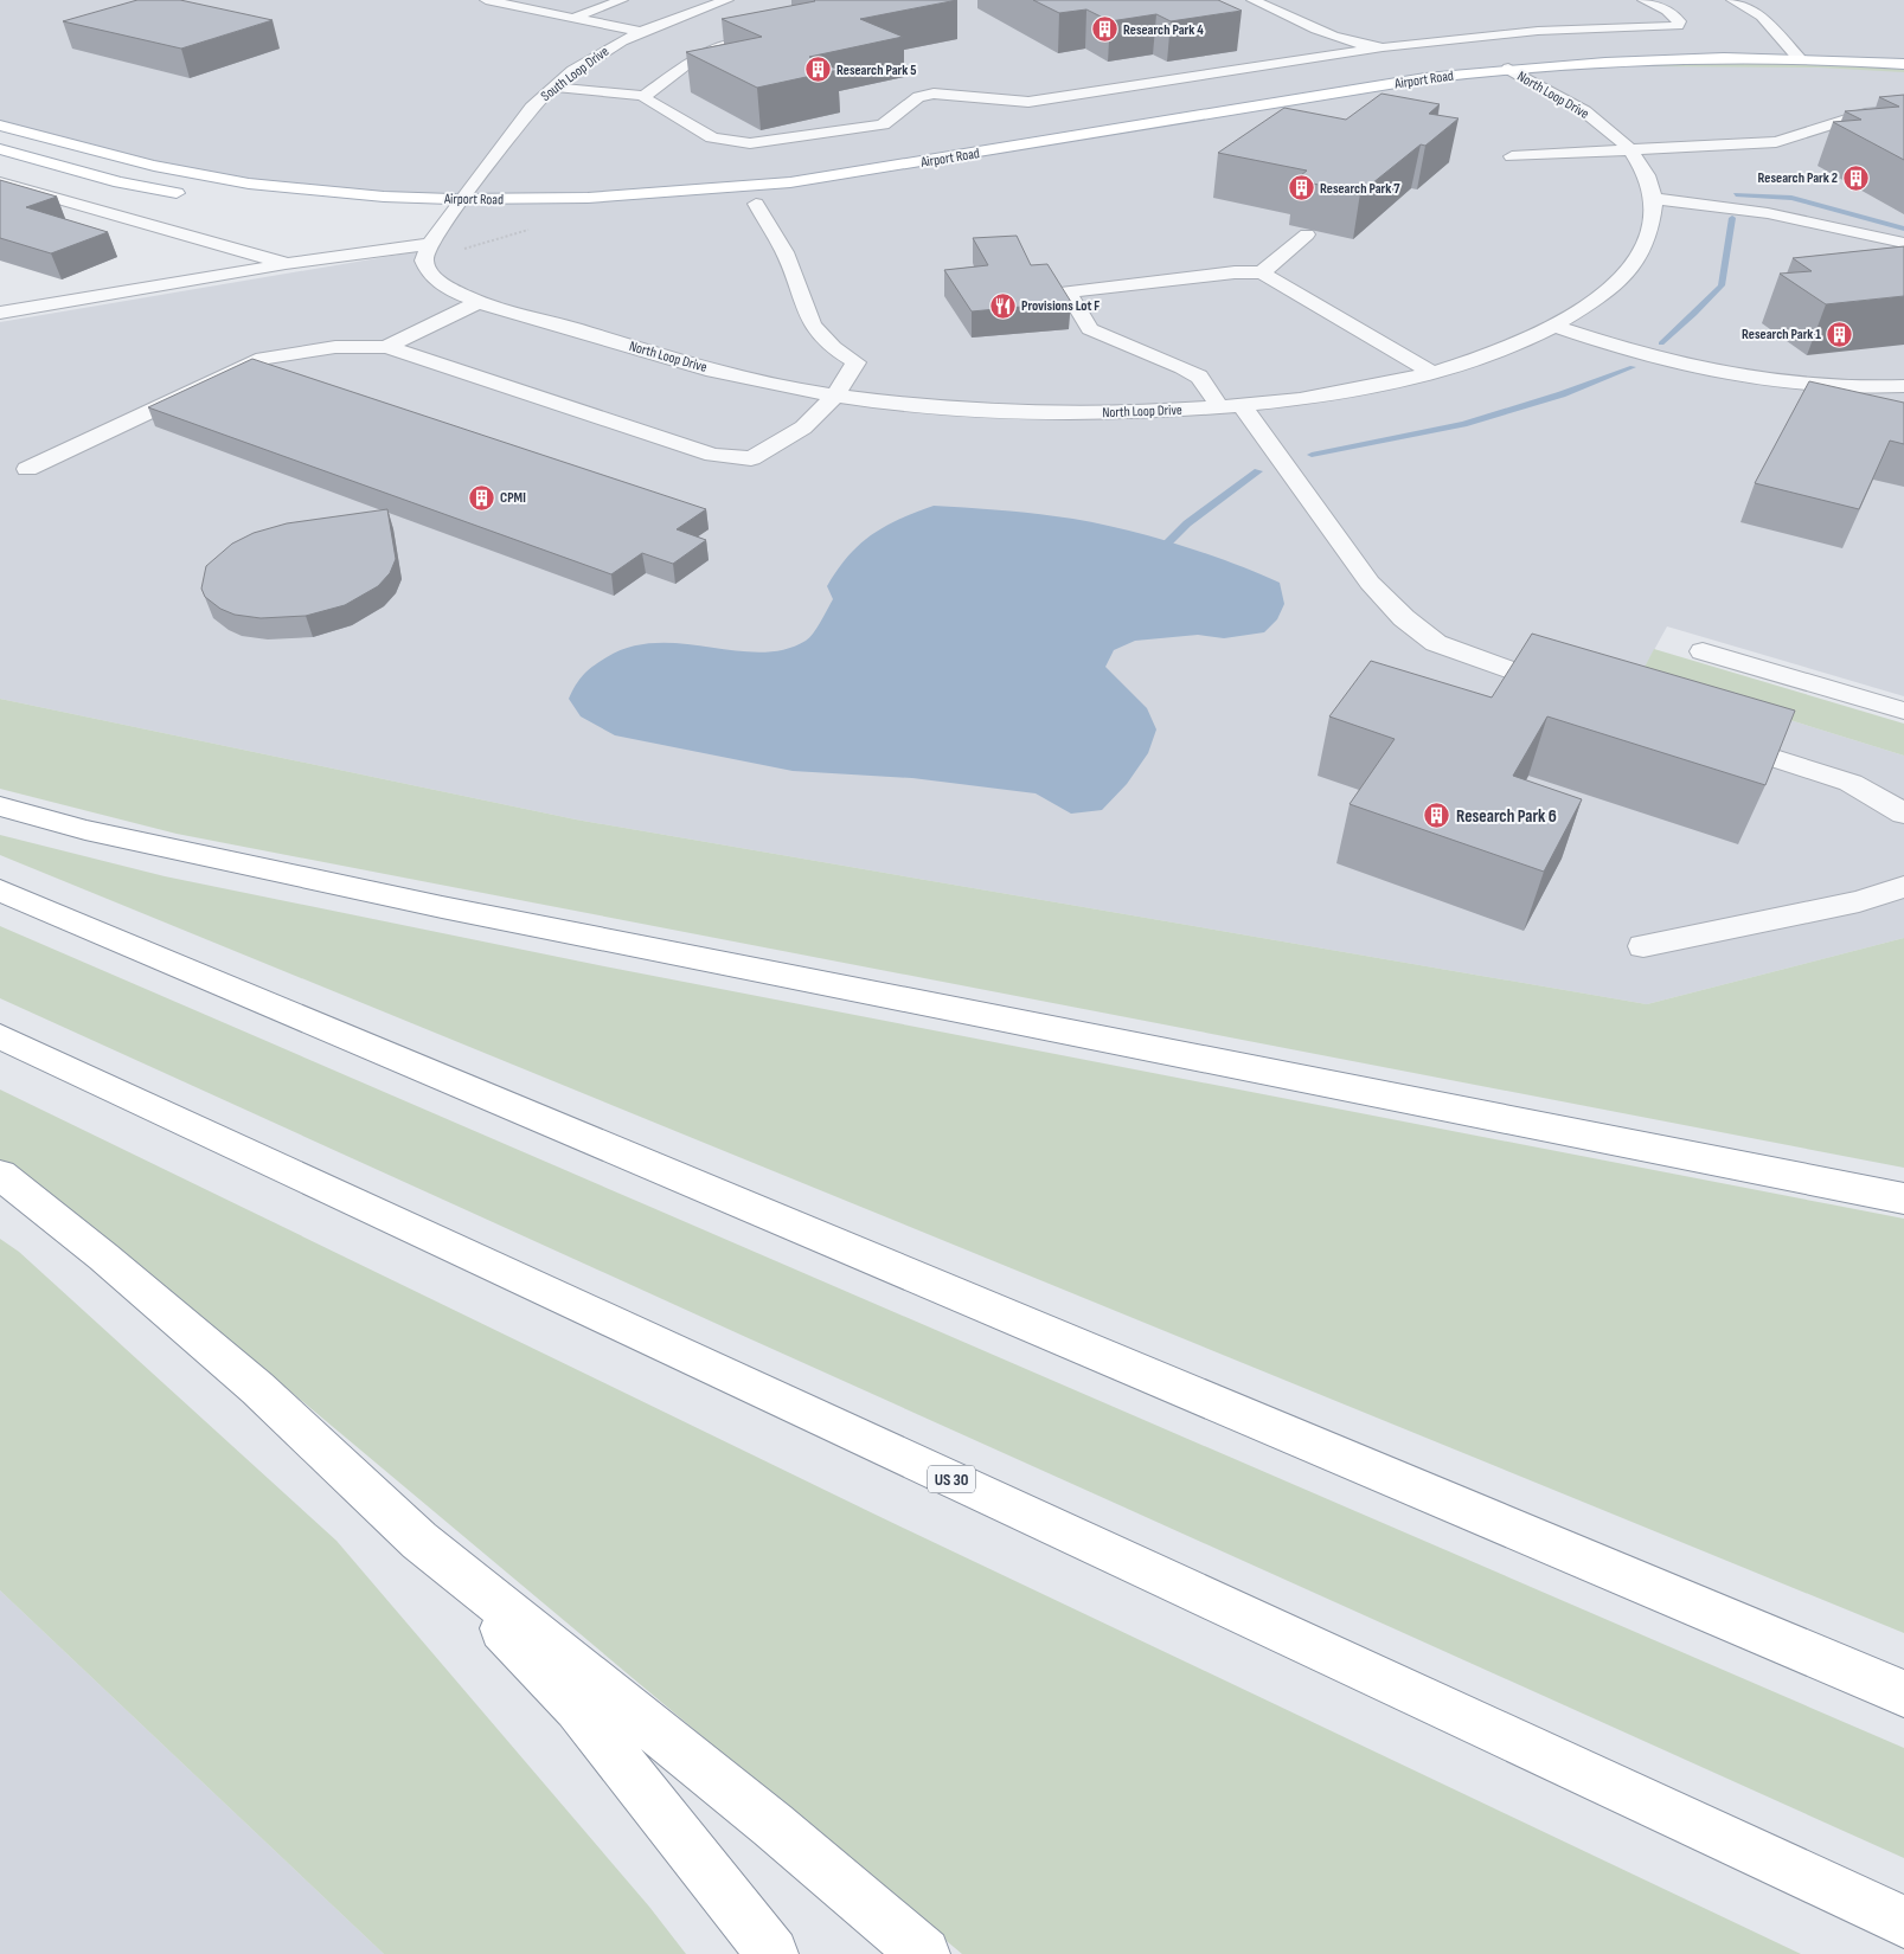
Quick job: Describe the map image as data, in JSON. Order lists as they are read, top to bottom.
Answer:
{
  "streets": {
    "main road": ["Airport Road", "US 30"],
    "street": ["South Loop Drive", "North Loop Drive"]
  },
  "crossings": [
    ["South Loop Drive", "Airport Road"],
    ["South Loop Drive", "North Loop Drive"],
    ["Airport Road", "North Loop Drive"]
  ],
  "places": {
    "building": [
      "Research Park 4",
      "Research Park 5",
      "Research Park 2",
      "Research Park 7",
      "Research Park 1",
      "CPMI",
      "Research Park 6"
    ],
    "restaurant": ["Provisions Lot F"]
  }
}
